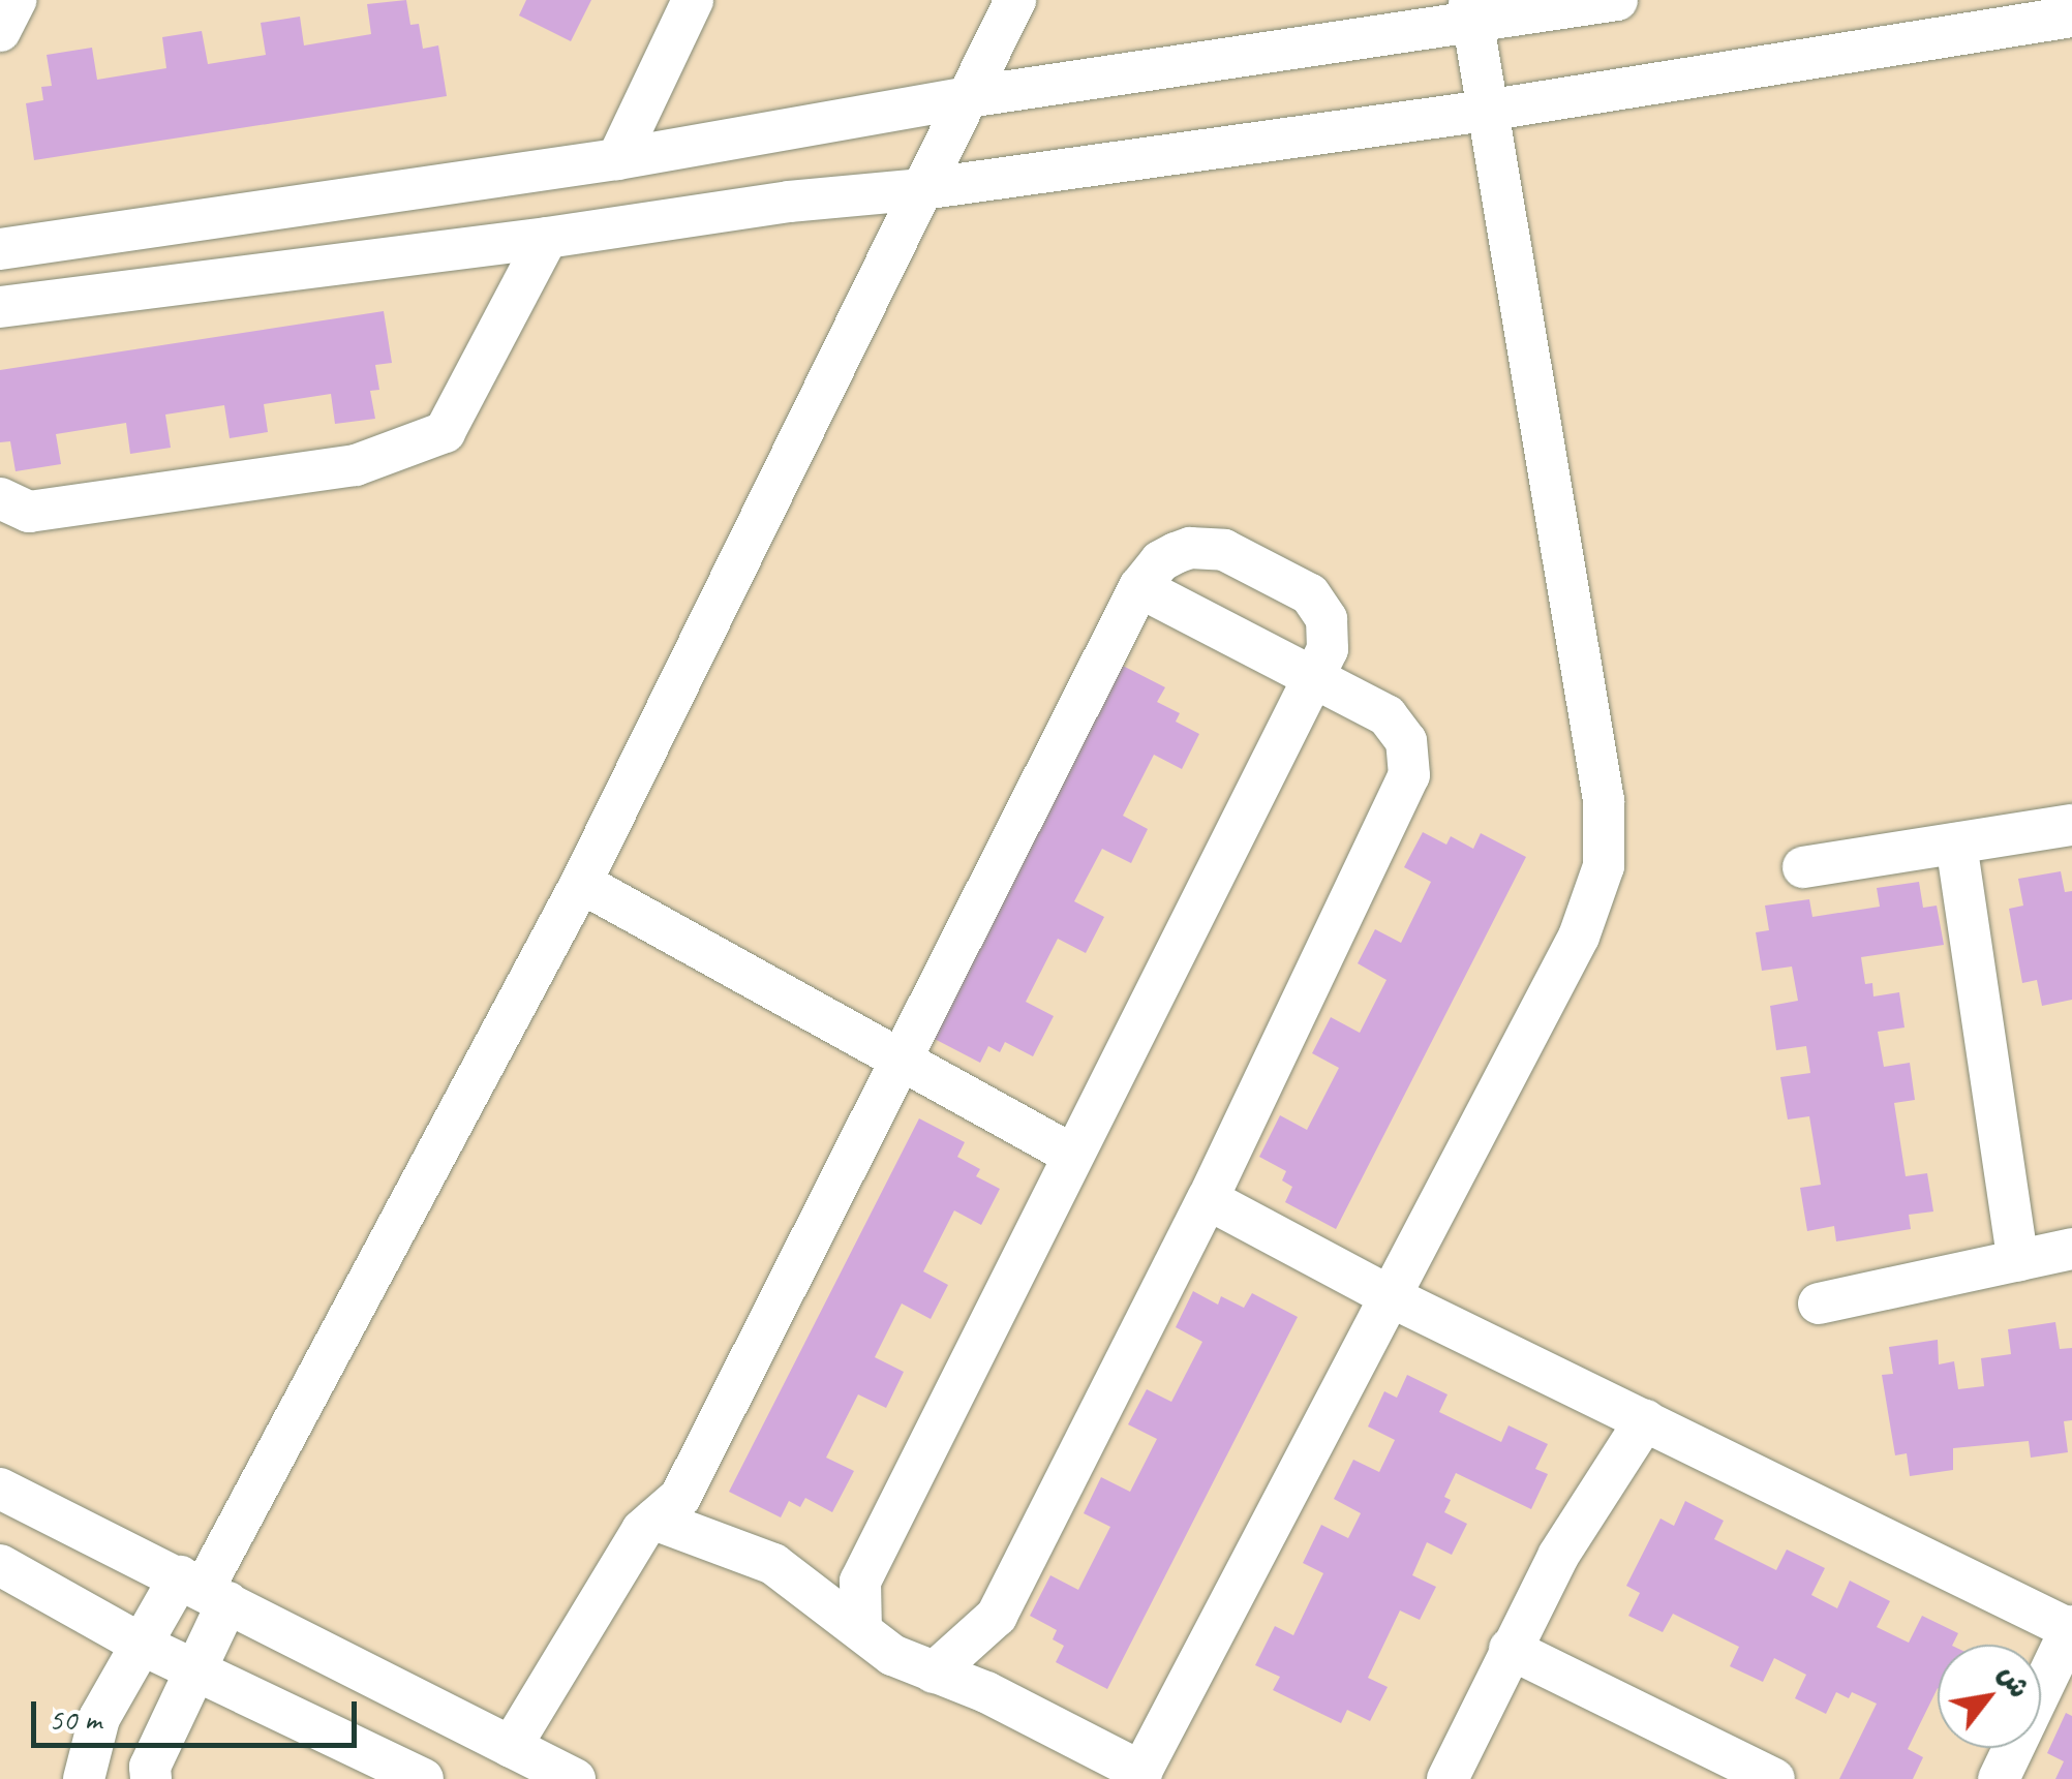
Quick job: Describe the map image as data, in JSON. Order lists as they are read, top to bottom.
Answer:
{
  "scale_bar": "50 m",
  "north": "top right"
}
